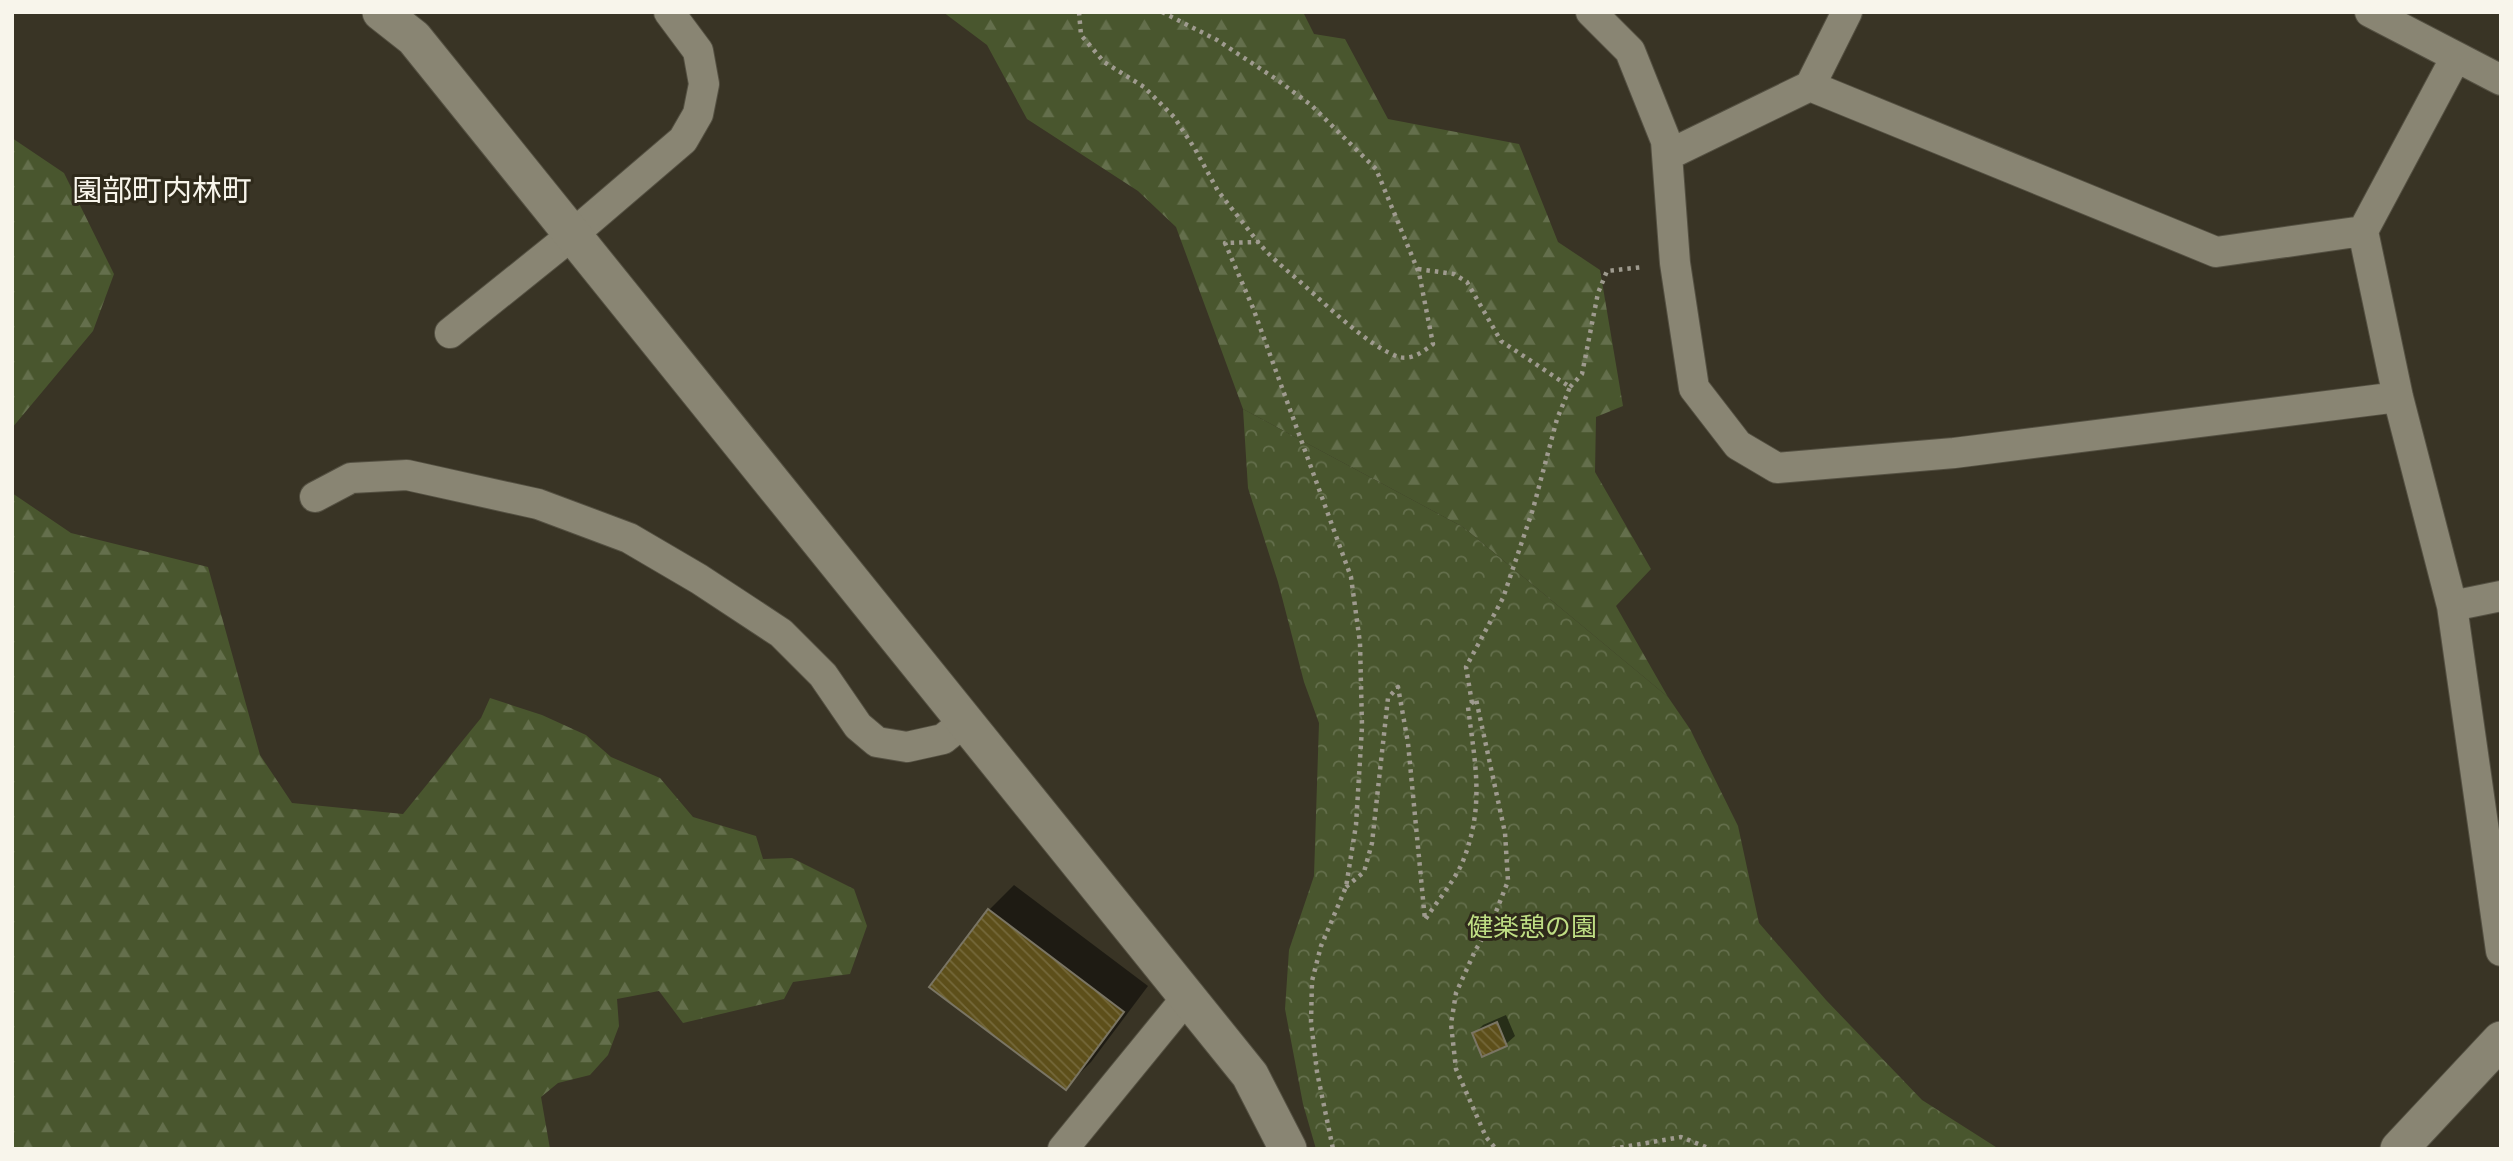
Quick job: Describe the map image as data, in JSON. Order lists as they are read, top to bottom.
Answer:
{
  "districts": ["園部町内林町"],
  "parks": ["健楽憩の園"]
}
